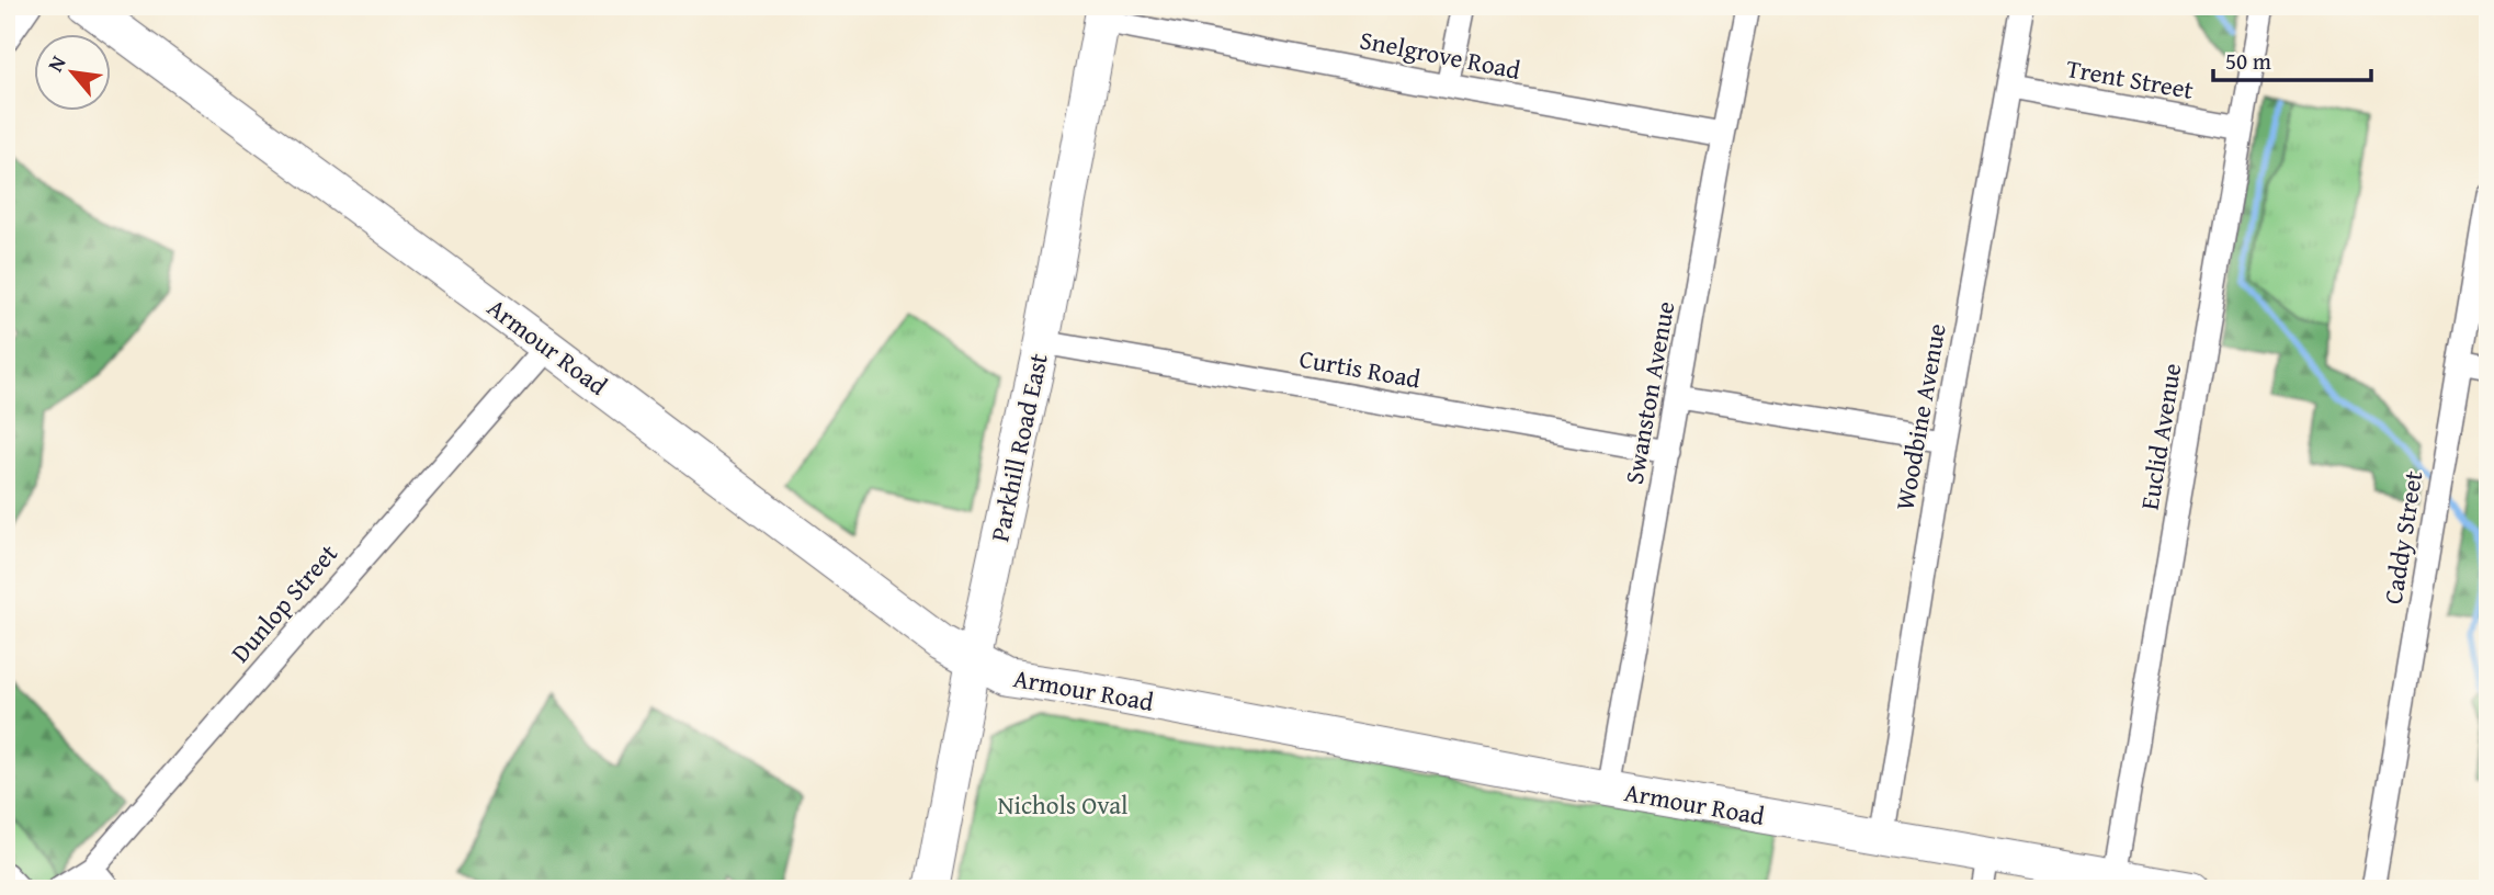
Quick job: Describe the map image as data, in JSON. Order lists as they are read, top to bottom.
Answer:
{
  "streets": {
    "main road": ["Armour Road", "Parkhill Road East"],
    "street": [
      "Snelgrove Road",
      "Trent Street",
      "Curtis Road",
      "Swanston Avenue",
      "Woodbine Avenue",
      "Euclid Avenue",
      "Caddy Street",
      "Dunlop Street"
    ]
  },
  "crossings": [
    ["Snelgrove Road", "Swanston Avenue"],
    ["Snelgrove Road", "Parkhill Road East"],
    ["Trent Street", "Woodbine Avenue"],
    ["Trent Street", "Euclid Avenue"],
    ["Armour Road", "Swanston Avenue"],
    ["Armour Road", "Woodbine Avenue"],
    ["Armour Road", "Euclid Avenue"],
    ["Armour Road", "Parkhill Road East"],
    ["Armour Road", "Dunlop Street"],
    ["Curtis Road", "Swanston Avenue"],
    ["Curtis Road", "Parkhill Road East"]
  ],
  "parks": ["Nichols Oval"],
  "scale_bar": "50 m",
  "north": "top left"
}
